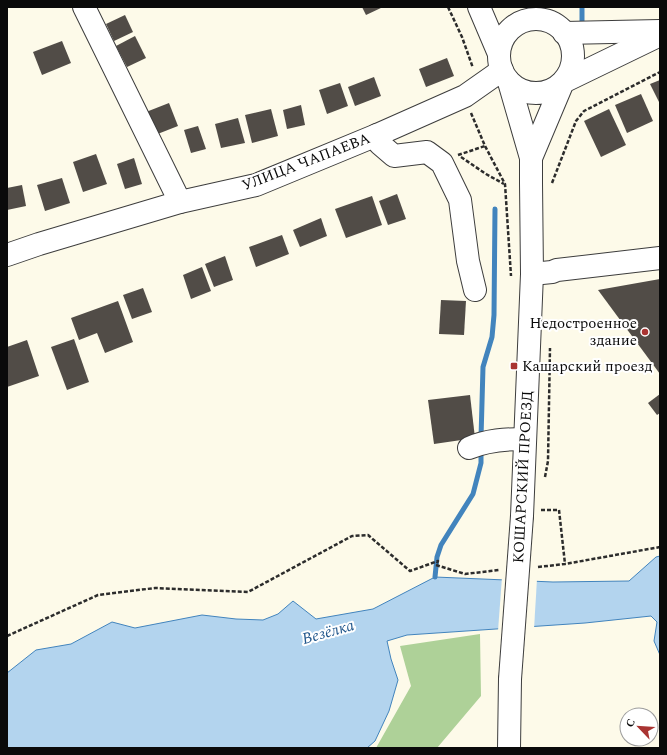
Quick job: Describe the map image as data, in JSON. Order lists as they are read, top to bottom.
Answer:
{
  "streets": {
    "street": ["УЛИЦА ЧАПАЕВА", "КОШАРСКИЙ ПРОЕЗД"]
  },
  "crossings": [
    ["УЛИЦА ЧАПАЕВА", "КОШАРСКИЙ ПРОЕЗД"]
  ],
  "water": ["Везёлка"],
  "places": {
    "other": ["Недостроенное здание"],
    "transit": ["Кашарский проезд"]
  },
  "north": "top left"
}
